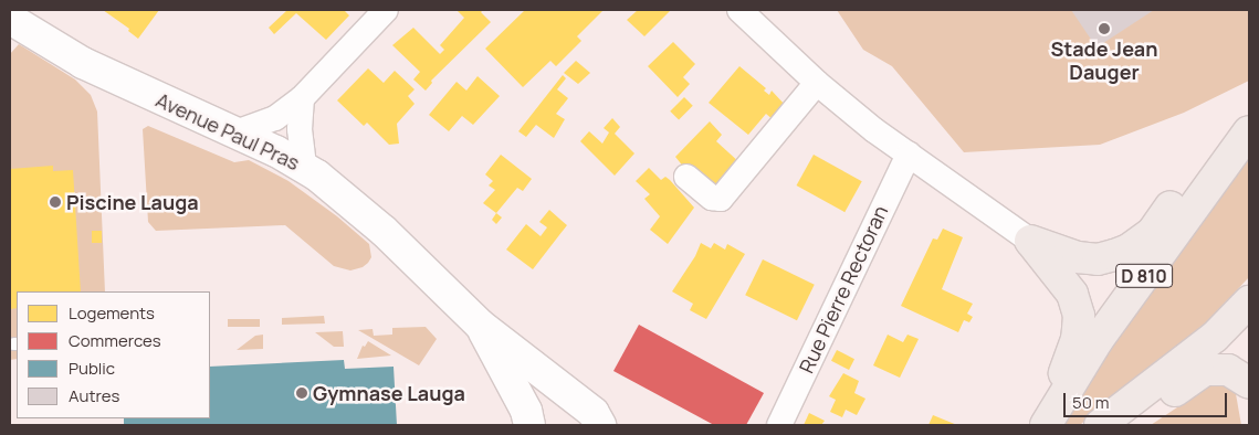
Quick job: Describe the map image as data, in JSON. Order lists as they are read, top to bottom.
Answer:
{
  "streets": {
    "main road": ["D 810"],
    "street": ["Avenue Paul Pras", "Rue Pierre Rectoran"]
  },
  "places": ["Stade Jean Dauger", "Piscine Lauga", "Gymnase Lauga"],
  "legend": [
    "Logements",
    "Commerces",
    "Public",
    "Autres"
  ],
  "scale_bar": "50 m"
}
